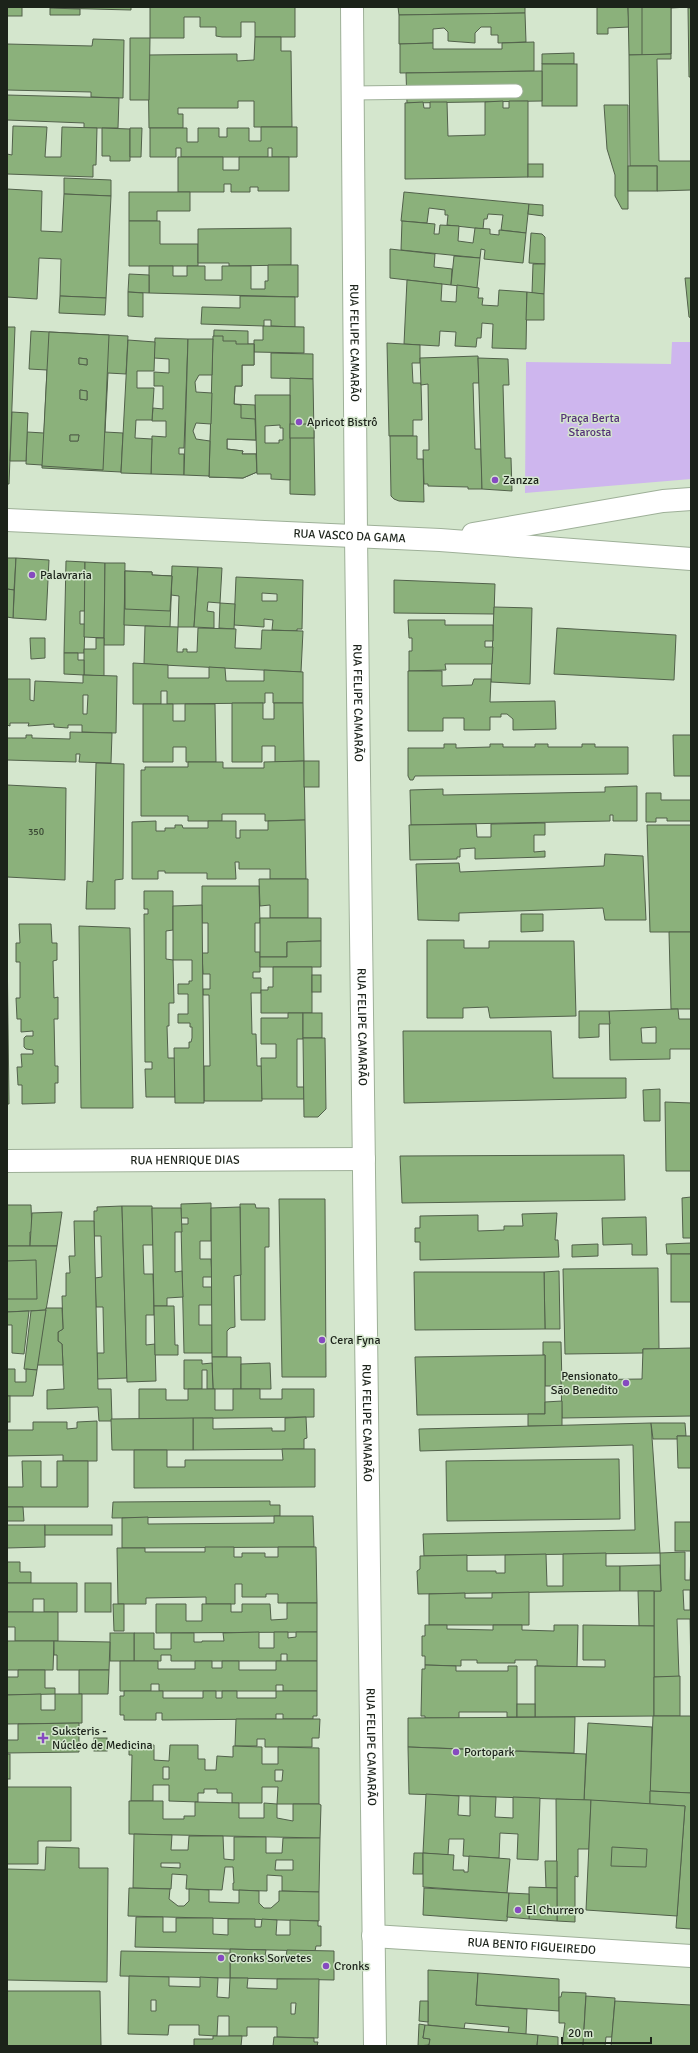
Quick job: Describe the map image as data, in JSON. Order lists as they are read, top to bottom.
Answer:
{
  "streets": {
    "street": [
      "RUA FELIPE CAMARÃO",
      "RUA VASCO DA GAMA",
      "RUA HENRIQUE DIAS",
      "RUA BENTO FIGUEIREDO"
    ]
  },
  "crossings": [
    ["RUA FELIPE CAMARÃO", "RUA VASCO DA GAMA"],
    ["RUA FELIPE CAMARÃO", "RUA HENRIQUE DIAS"],
    ["RUA FELIPE CAMARÃO", "RUA BENTO FIGUEIREDO"]
  ],
  "parks": ["Praça Berta Starosta"],
  "places": {
    "other": [
      "Apricot Bistrô",
      "Zanzza",
      "Palavraria",
      "Cera Fyna",
      "Pensionato São Benedito",
      "Portopark",
      "El Churrero",
      "Cronks Sorvetes",
      "Cronks"
    ],
    "health": ["Suksteris - Núcleo de Medicina"]
  },
  "house_numbers": ["350"],
  "scale_bar": "20 m"
}
